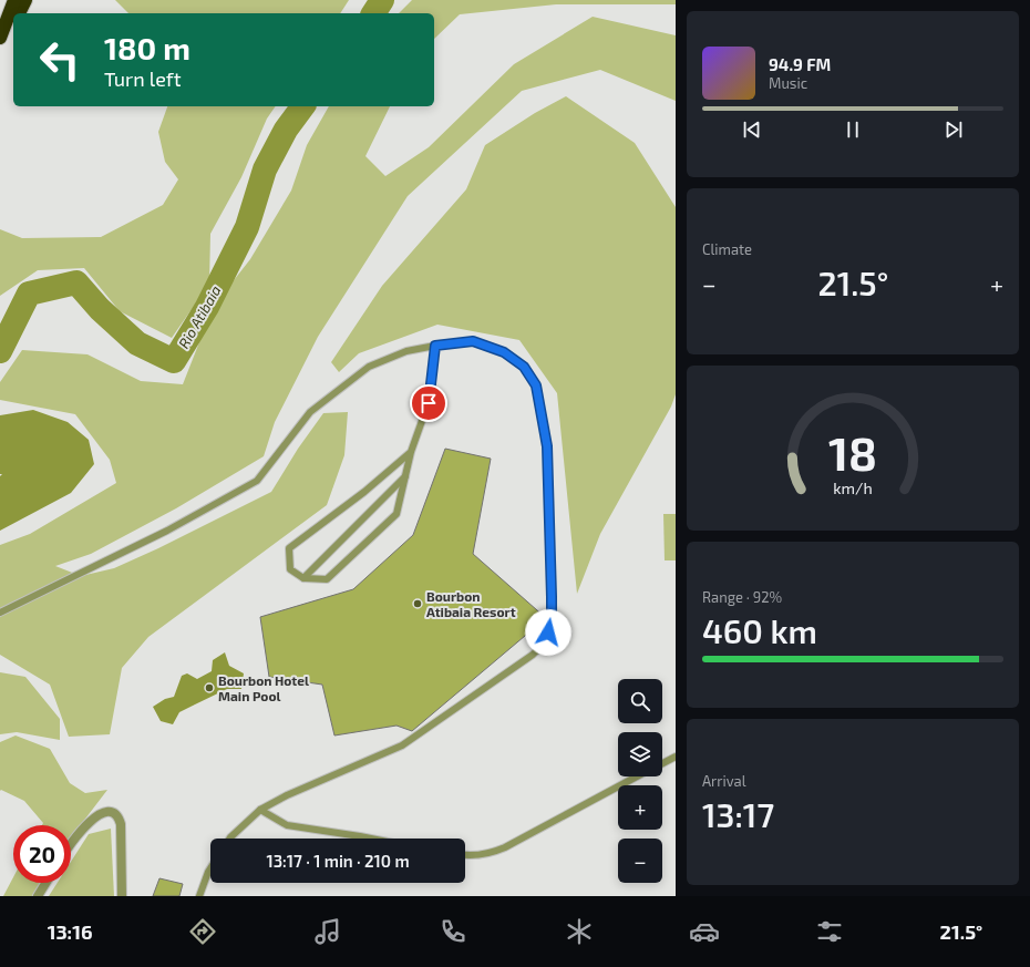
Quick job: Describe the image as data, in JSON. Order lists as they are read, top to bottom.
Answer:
{
  "water": ["Rio Atibaia"],
  "places": ["Bourbon Atibaia Resort", "Bourbon Hotel Main Pool"],
  "page": {
    "turn": ["180 m", "Turn left"],
    "song": ["94.9 FM", "Music"],
    "tile": [
      "Climate",
      ["Range · 92%", "460 km"],
      ["Arrival", "13:17"]
    ],
    "heat": ["−", "21.5°", "+"],
    "map_buttons": ["+", "−"],
    "limit": "20",
    "trip": "13:17 · 1 min · 210 m",
    "tabs": ["13:16", "21.5°"],
    "gauge": ["18", "km/h"]
  }
}
